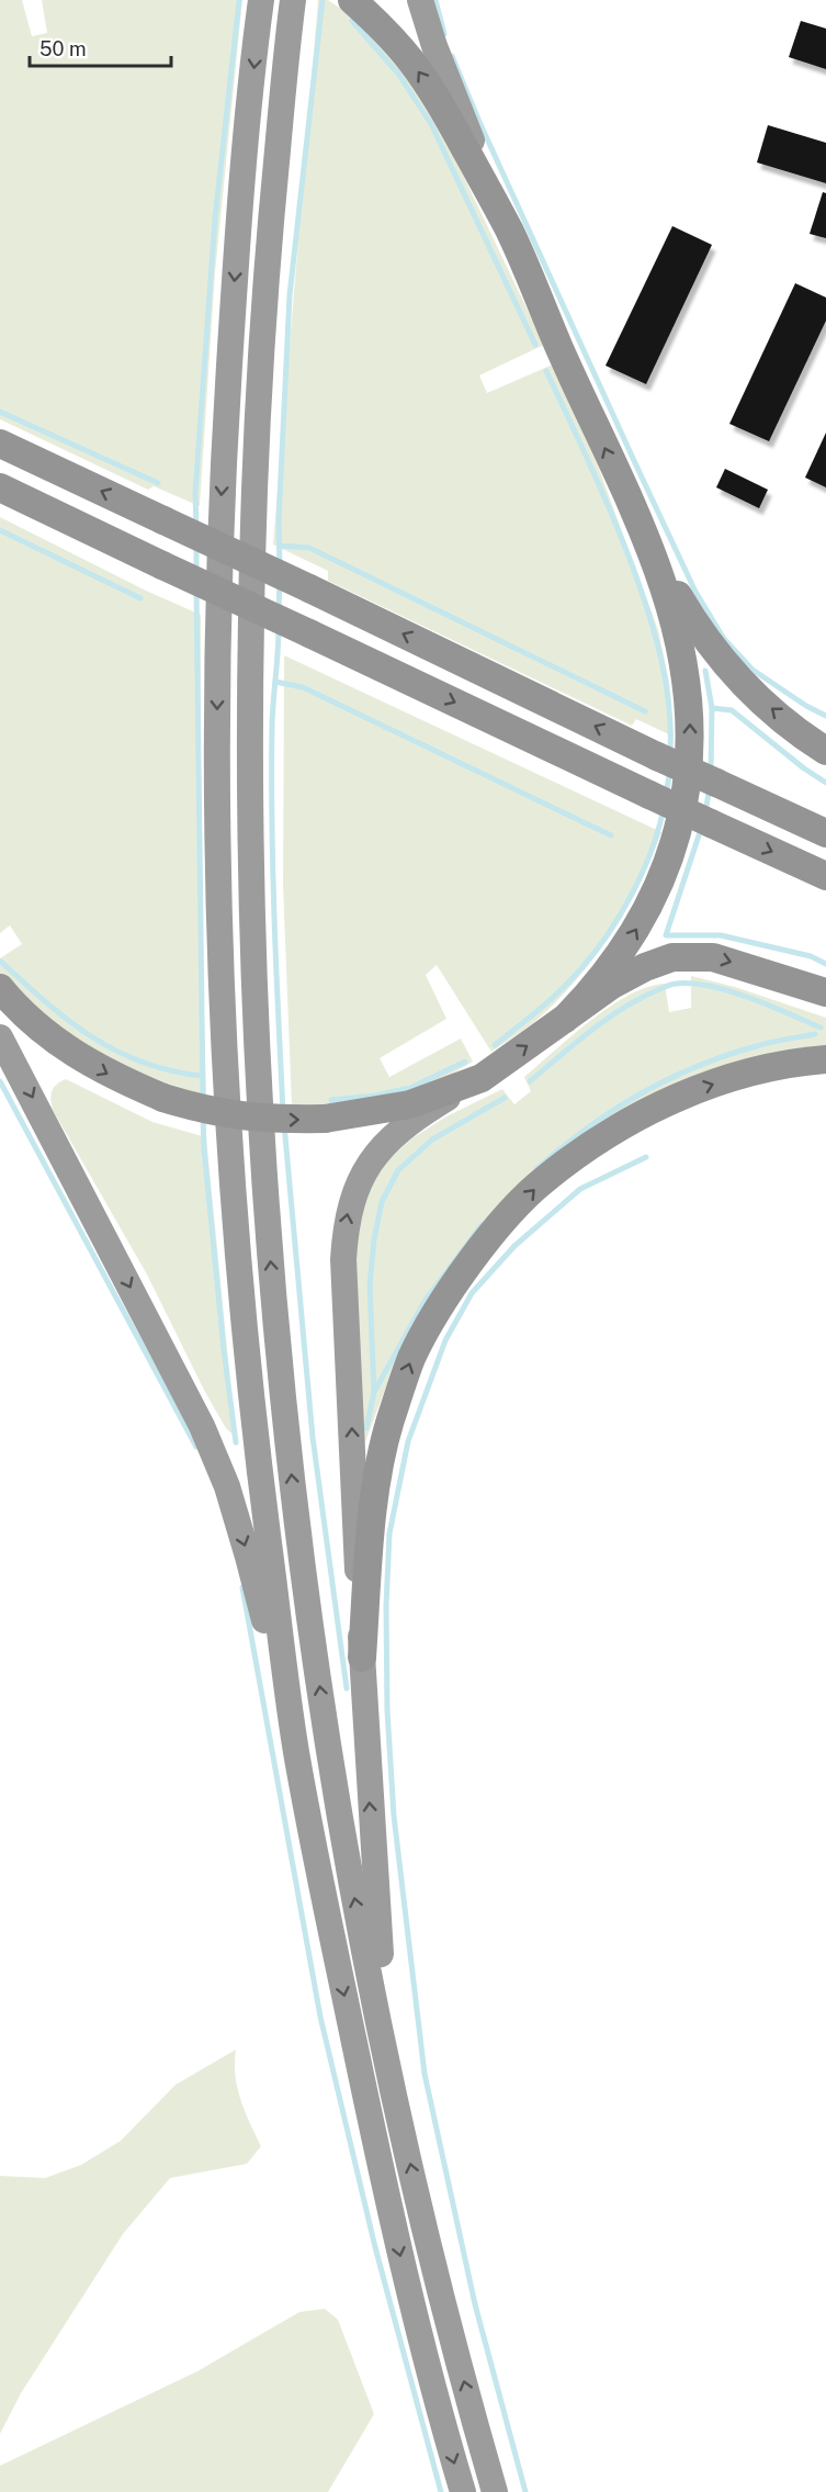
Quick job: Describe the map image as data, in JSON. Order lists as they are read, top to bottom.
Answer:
{
  "scale_bar": "50 m"
}
